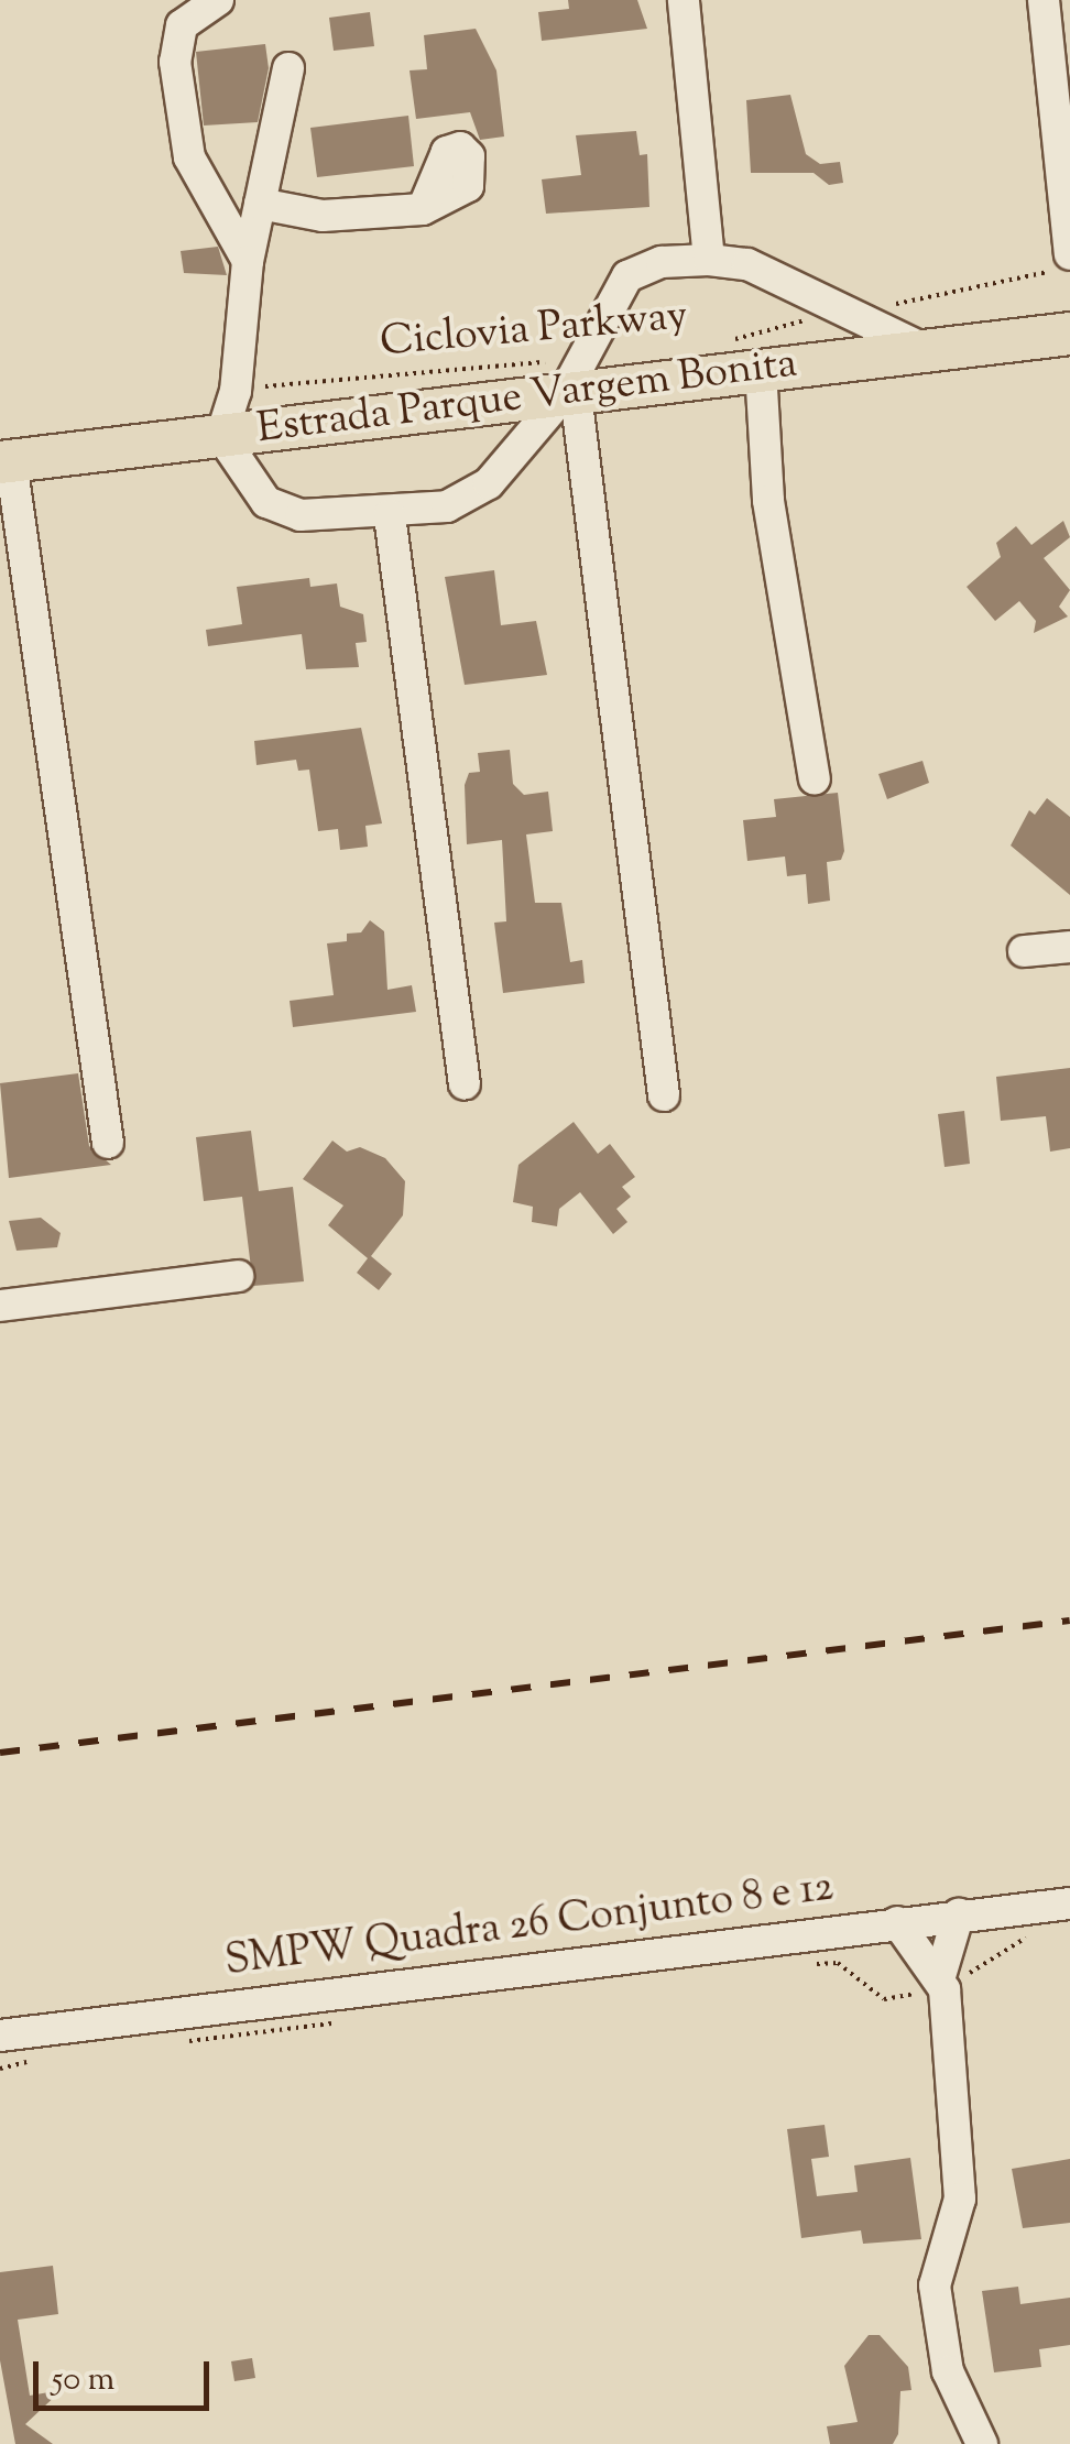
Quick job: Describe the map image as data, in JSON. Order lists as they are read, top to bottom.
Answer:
{
  "streets": {
    "main road": ["Estrada Parque Vargem Bonita"],
    "street": ["SMPW Quadra 26 Conjunto 8 e 12"],
    "path": ["Ciclovia Parkway"]
  },
  "crossings": [
    ["Ciclovia Parkway", "Estrada Parque Vargem Bonita"]
  ],
  "scale_bar": "50 m"
}
